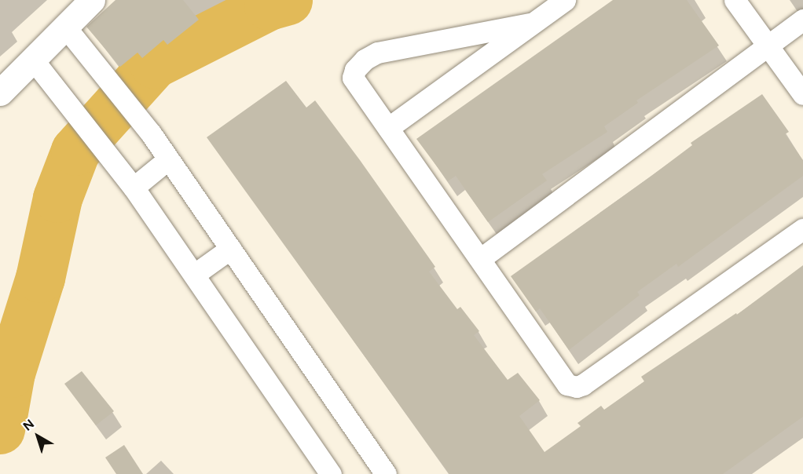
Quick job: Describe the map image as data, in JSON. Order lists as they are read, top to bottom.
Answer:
{
  "north": "top left"
}
